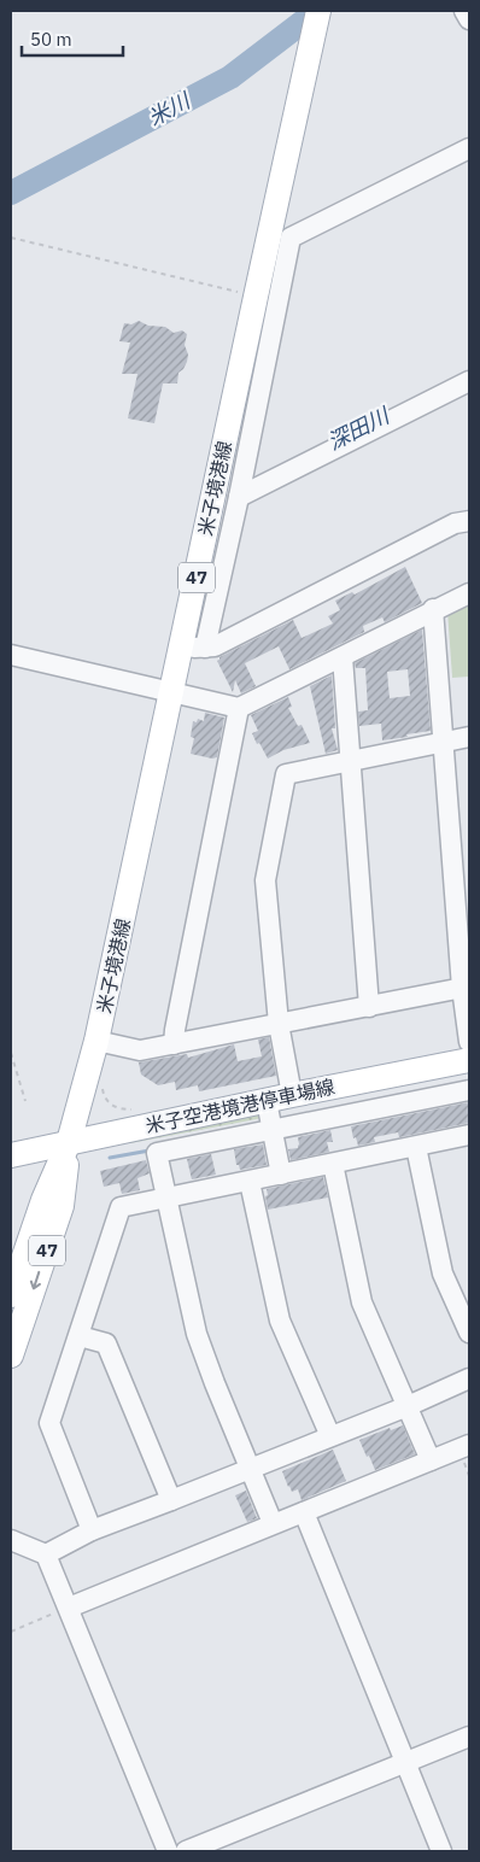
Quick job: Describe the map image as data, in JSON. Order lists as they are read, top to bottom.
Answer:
{
  "streets": {
    "main road": ["米子境港線", "47", "米子空港境港停車場線"]
  },
  "crossings": [
    ["米子境港線", "米子空港境港停車場線"]
  ],
  "water": ["米川", "深田川"],
  "scale_bar": "50 m"
}
